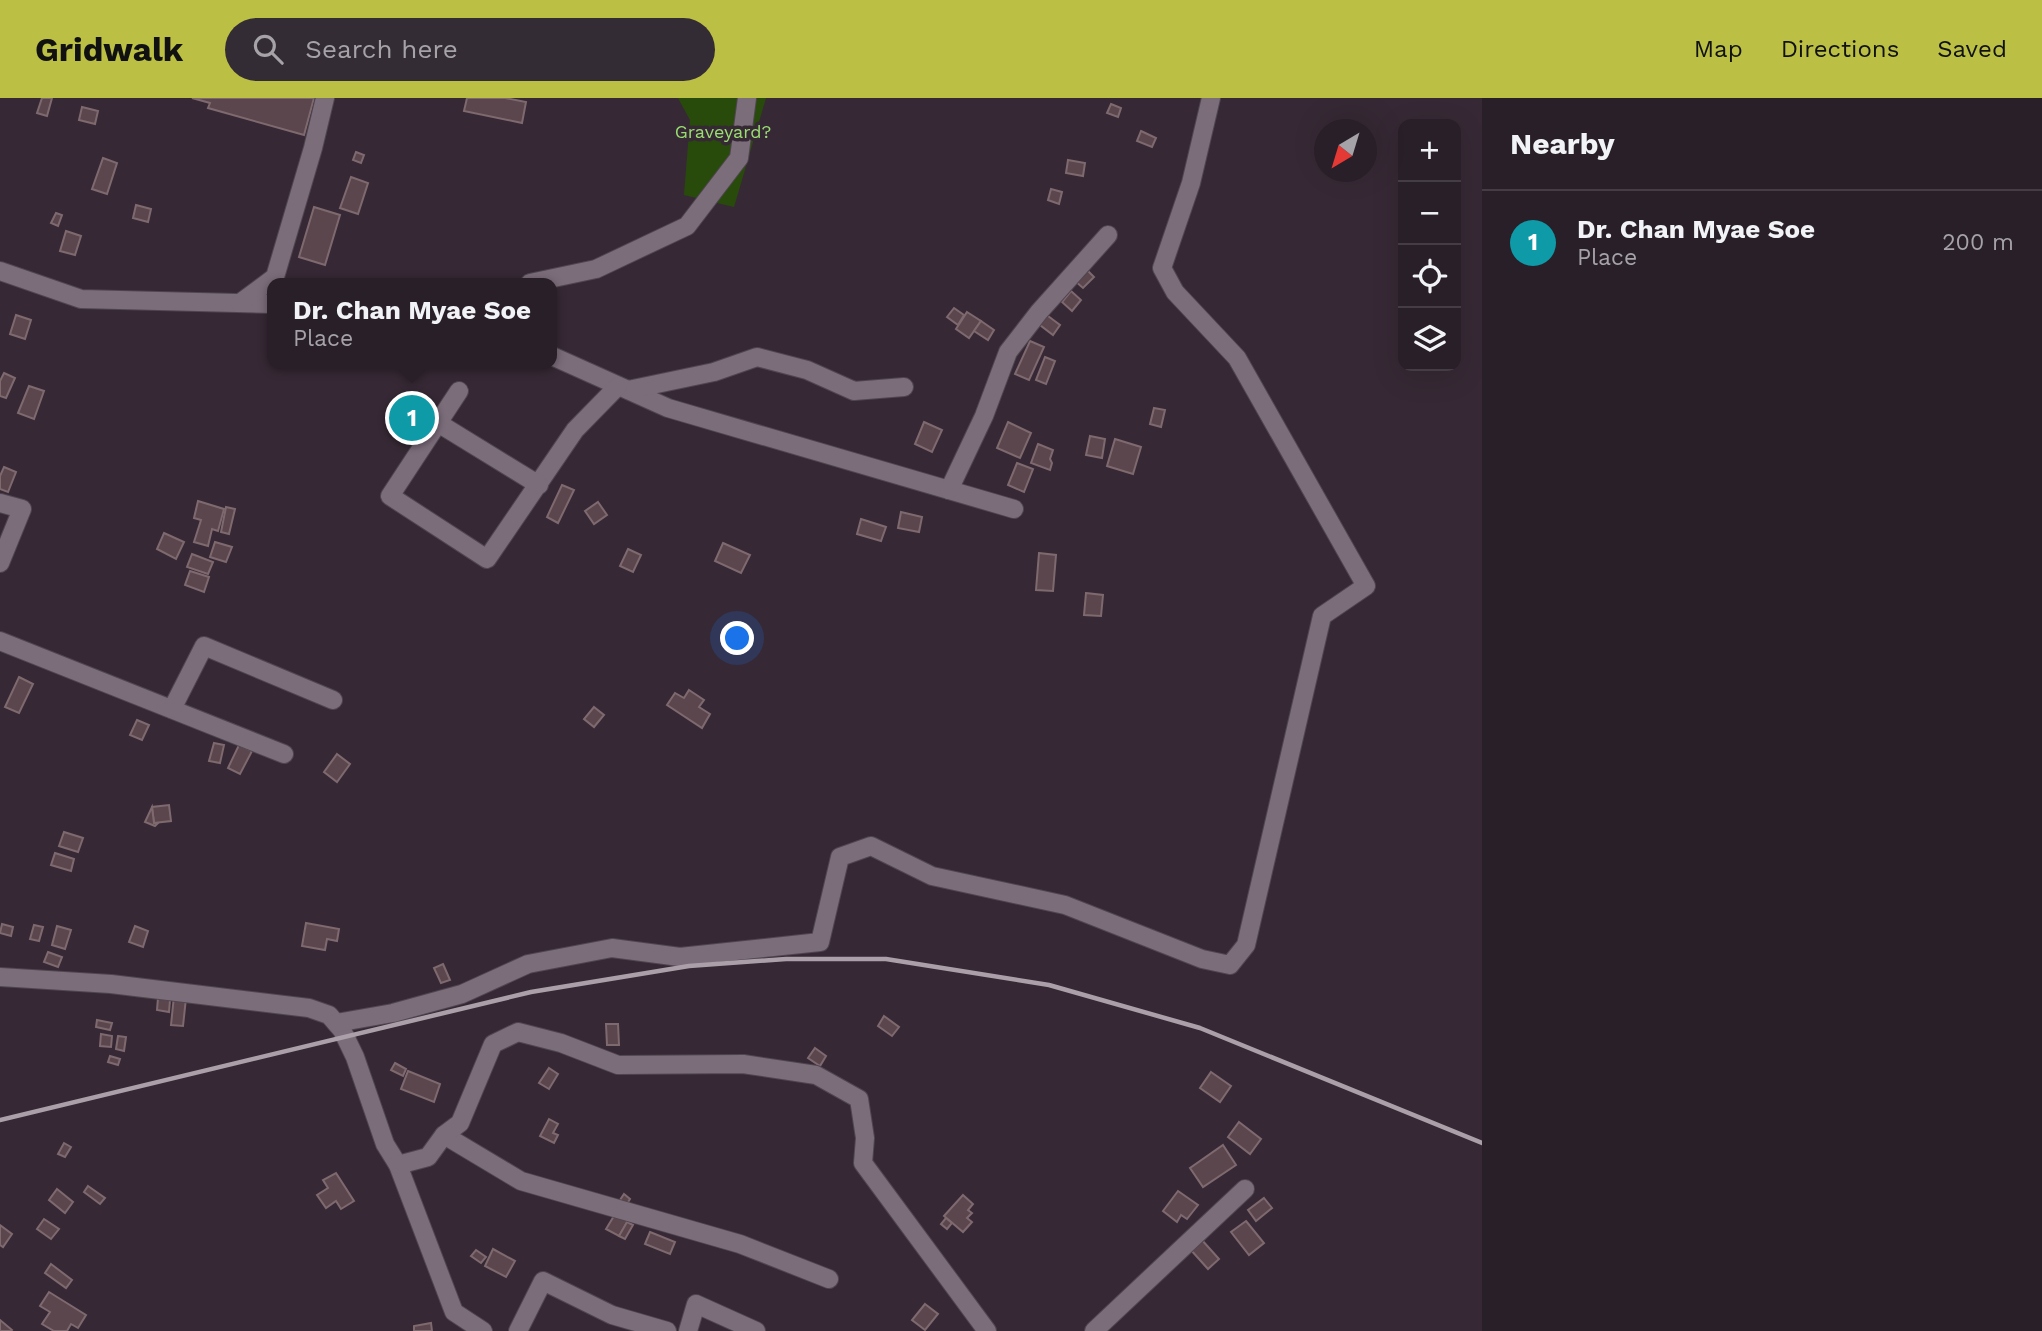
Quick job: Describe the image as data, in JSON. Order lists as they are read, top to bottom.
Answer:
{
  "parks": ["Graveyard?"],
  "north": "bottom left",
  "page": {
    "header": "Gridwalk",
    "search": "Search here",
    "nav": ["Map", "Directions", "Saved"],
    "heading": "Nearby",
    "map_buttons": ["+", "−"],
    "list": [
      {
        "mark": "1",
        "name": "Dr. Chan Myae Soe",
        "note": "Place",
        "value": "200 m"
      }
    ],
    "popup": ["Dr. Chan Myae Soe", "Place"],
    "pins": "1"
  }
}
